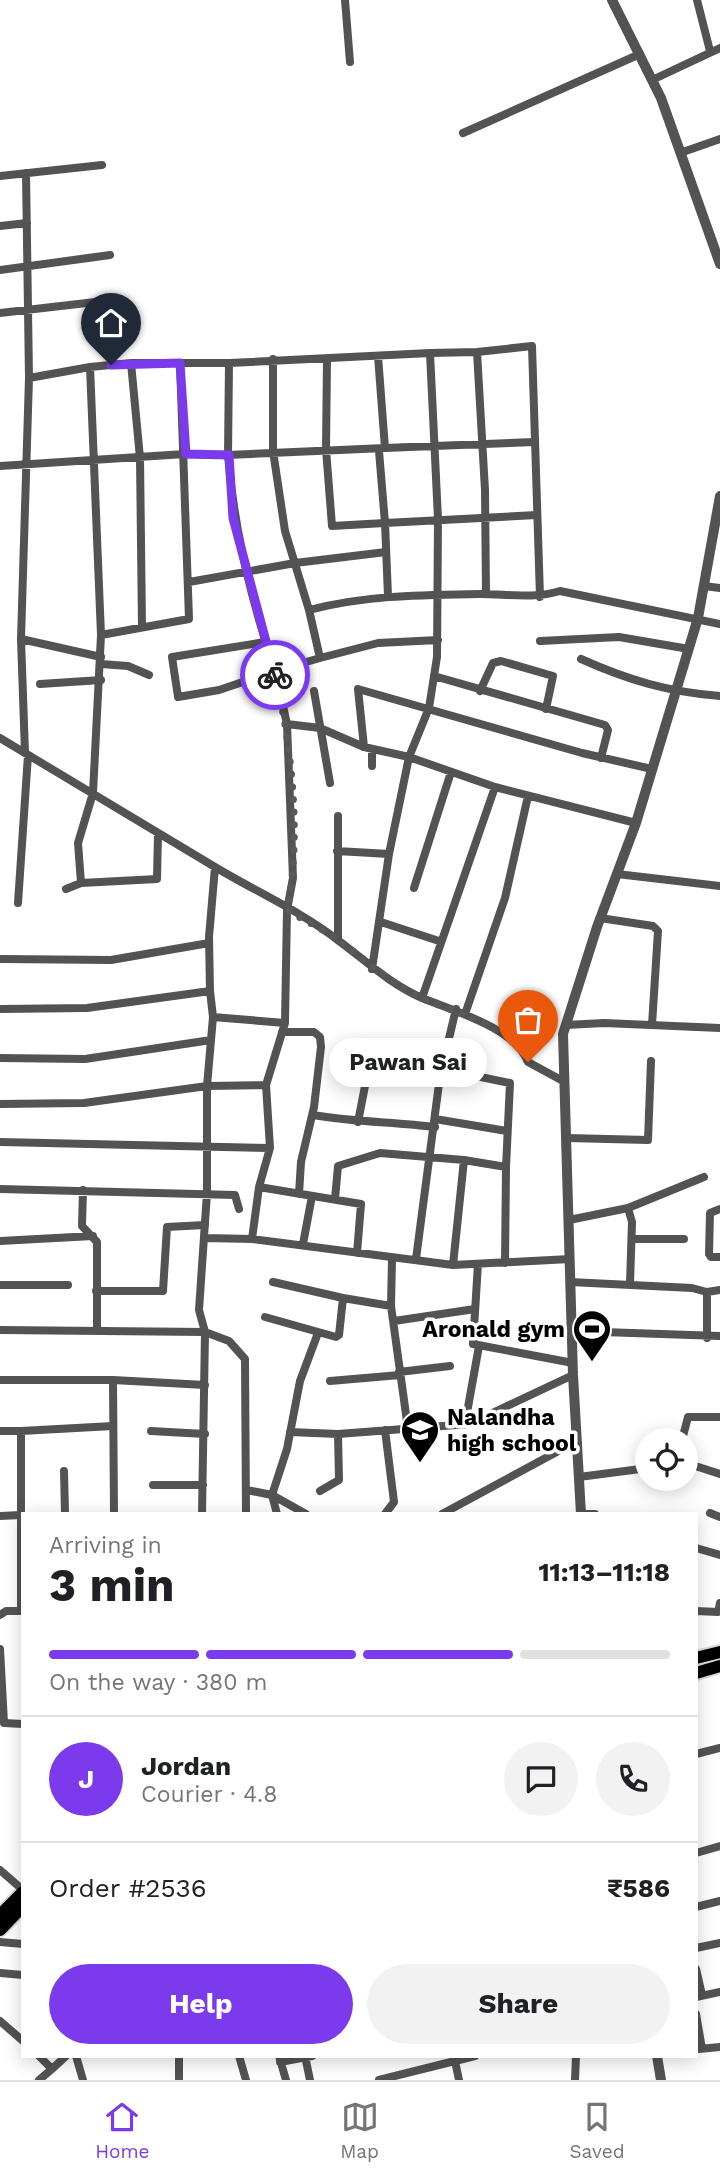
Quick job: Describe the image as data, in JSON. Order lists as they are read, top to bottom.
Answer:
{
  "places": {
    "other": ["Pawan Sai"],
    "sports": ["Aronald gym"],
    "school or university": ["Nalandha high school"]
  },
  "page": {
    "bubble": "Pawan Sai",
    "heading": ["3 min", "Arriving in", "11:13–11:18"],
    "panel": [
      "Jordan",
      "Courier · 4.8",
      "Order #2536",
      "₹586"
    ],
    "bar": "On the way · 380 m",
    "round": "J",
    "buttons": ["Help", "Share"],
    "tabs": ["Home", "Map", "Saved"]
  }
}
